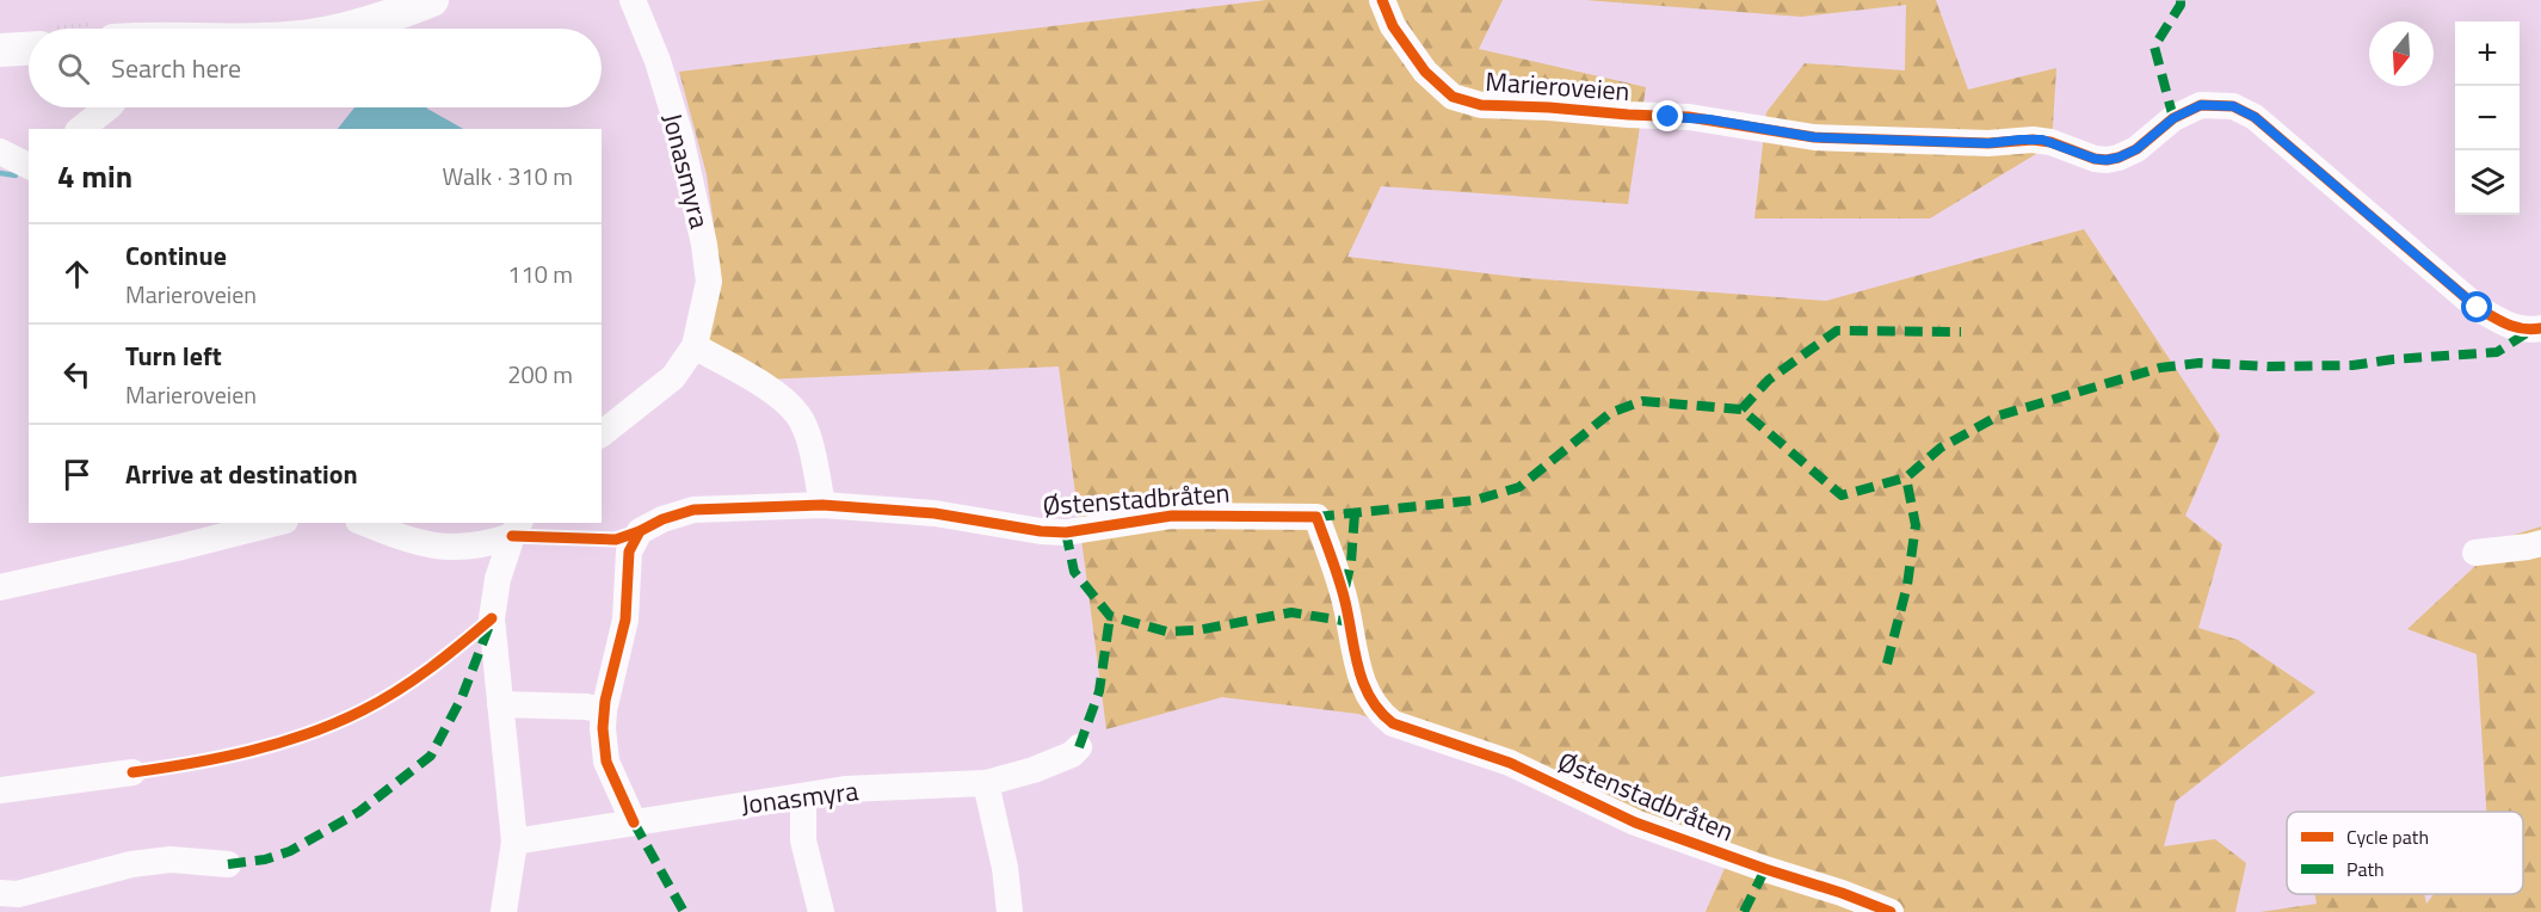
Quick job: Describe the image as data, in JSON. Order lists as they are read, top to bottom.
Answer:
{
  "streets": {
    "street": ["Marieroveien", "Jonasmyra", "Østenstadbråten"]
  },
  "crossings": [
    ["Jonasmyra", "Østenstadbråten"]
  ],
  "legend": ["Cycle path", "Path"],
  "north": "bottom",
  "page": {
    "map_buttons": ["+", "−"],
    "search": "Search here",
    "heading": ["4 min", "Walk · 310 m"],
    "list": [
      ["Continue", "Marieroveien", "110 m"],
      ["Turn left", "Marieroveien", "200 m"],
      "Arrive at destination"
    ]
  }
}
